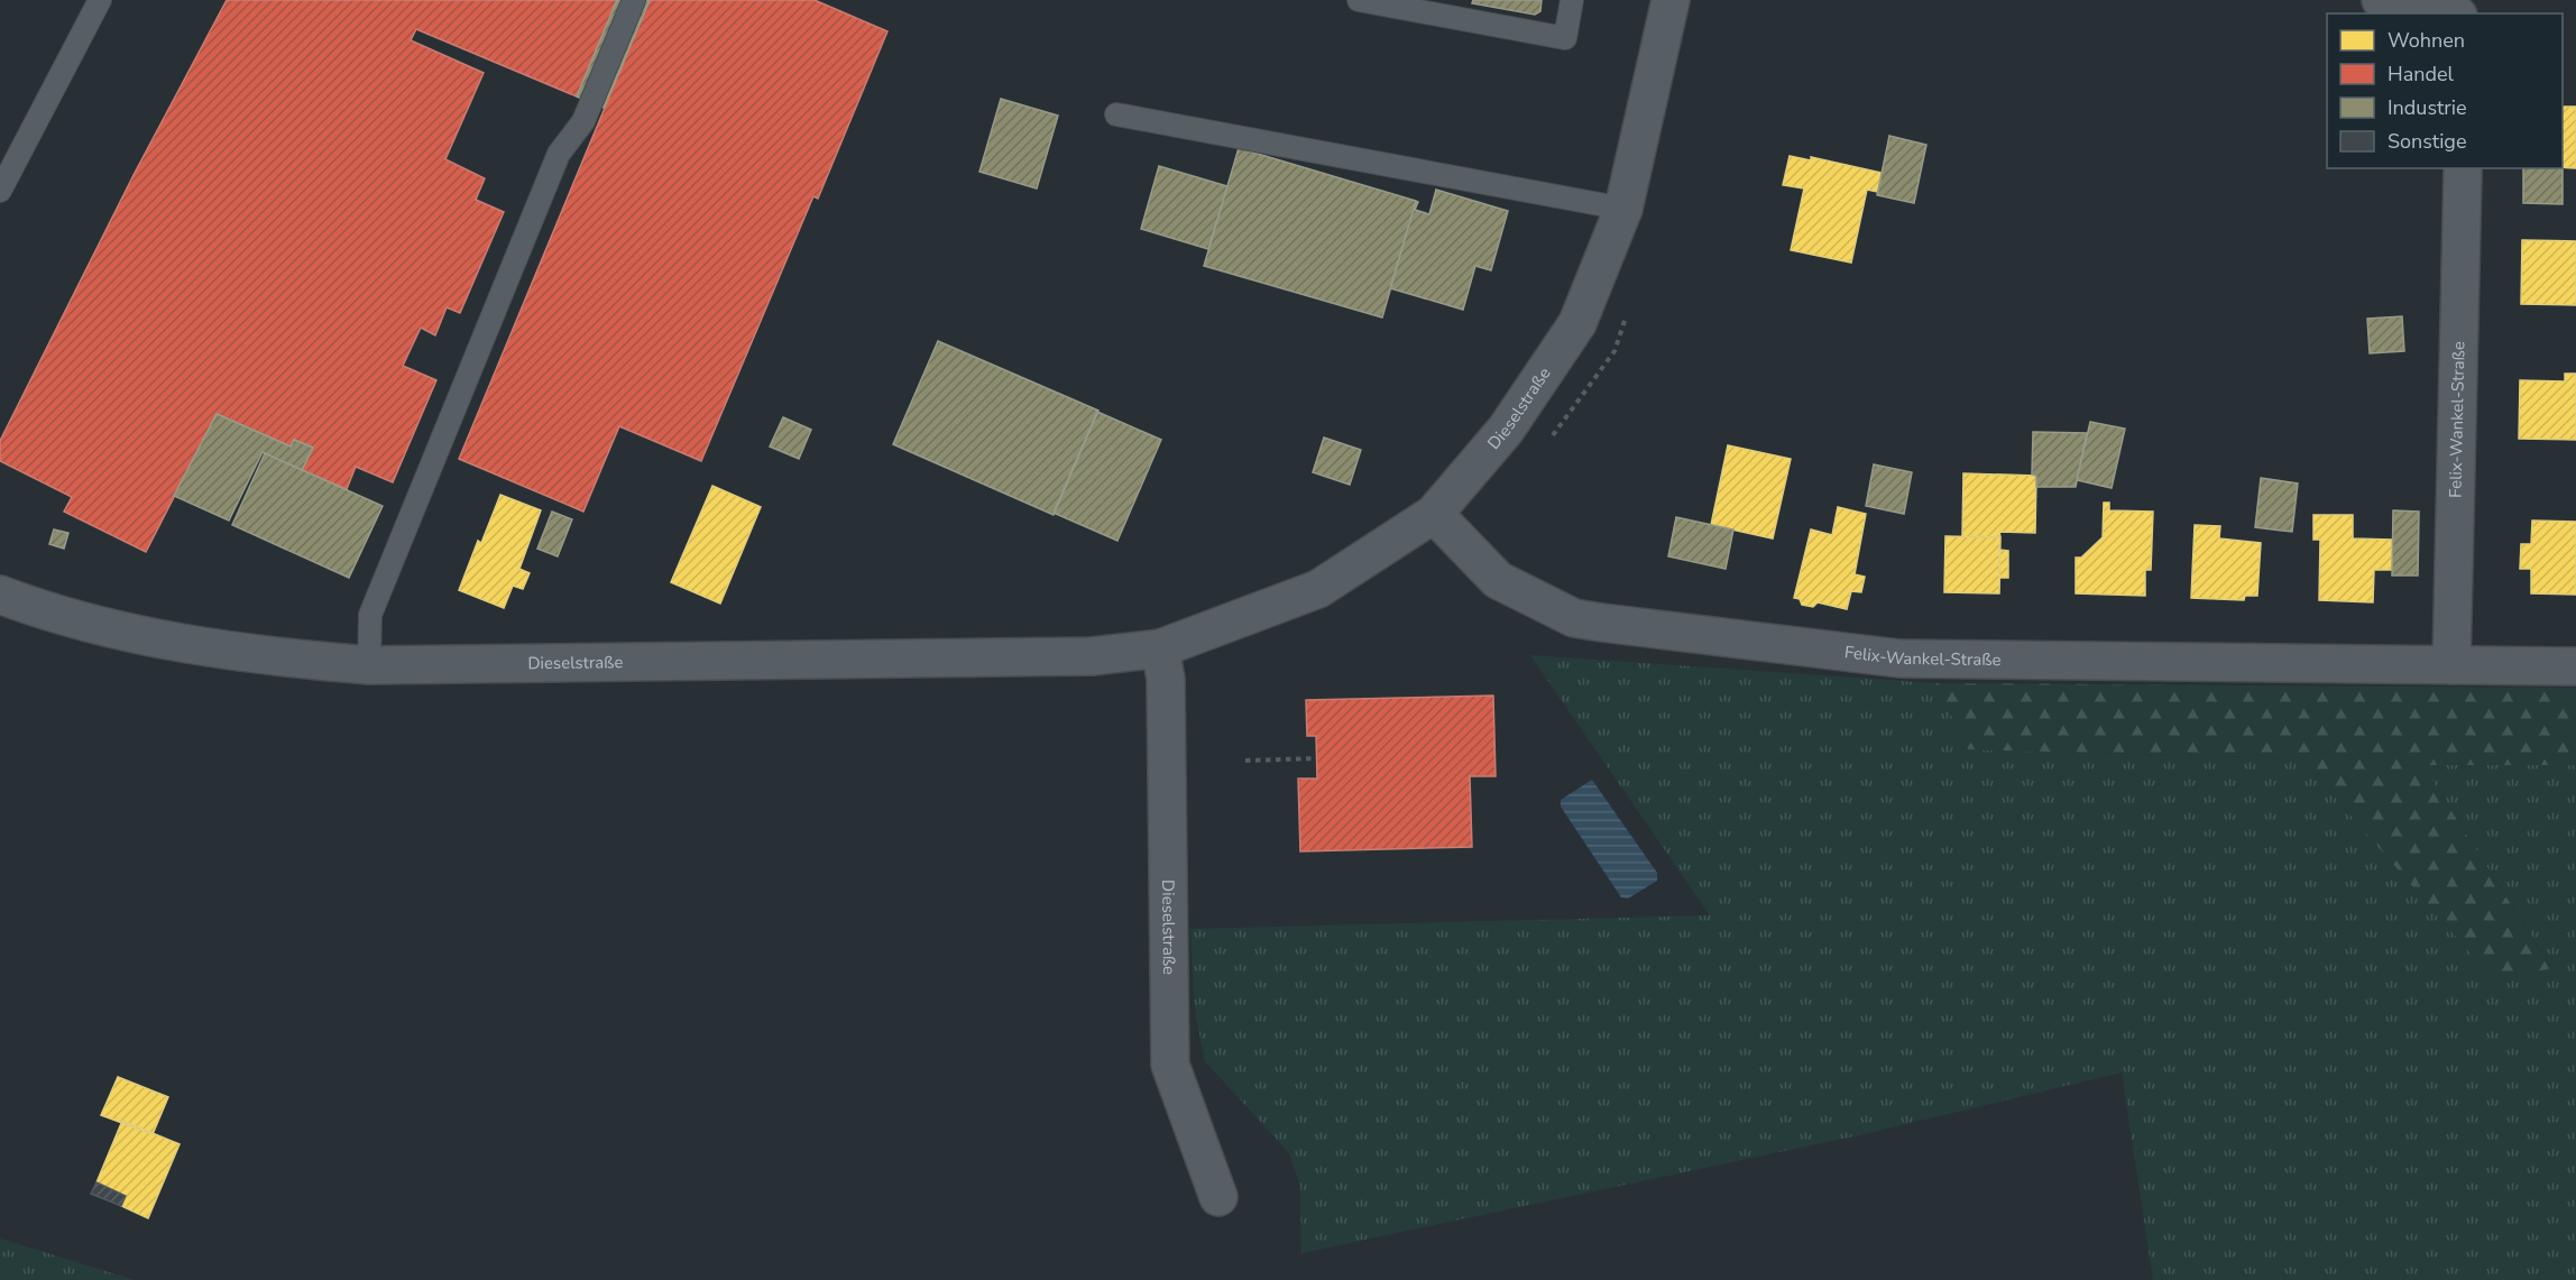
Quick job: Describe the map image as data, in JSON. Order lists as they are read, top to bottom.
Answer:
{
  "streets": {
    "street": ["Dieselstraße", "Felix-Wankel-Straße"]
  },
  "crossings": [
    ["Dieselstraße", "Felix-Wankel-Straße"]
  ],
  "legend": [
    "Wohnen",
    "Handel",
    "Industrie",
    "Sonstige"
  ]
}
